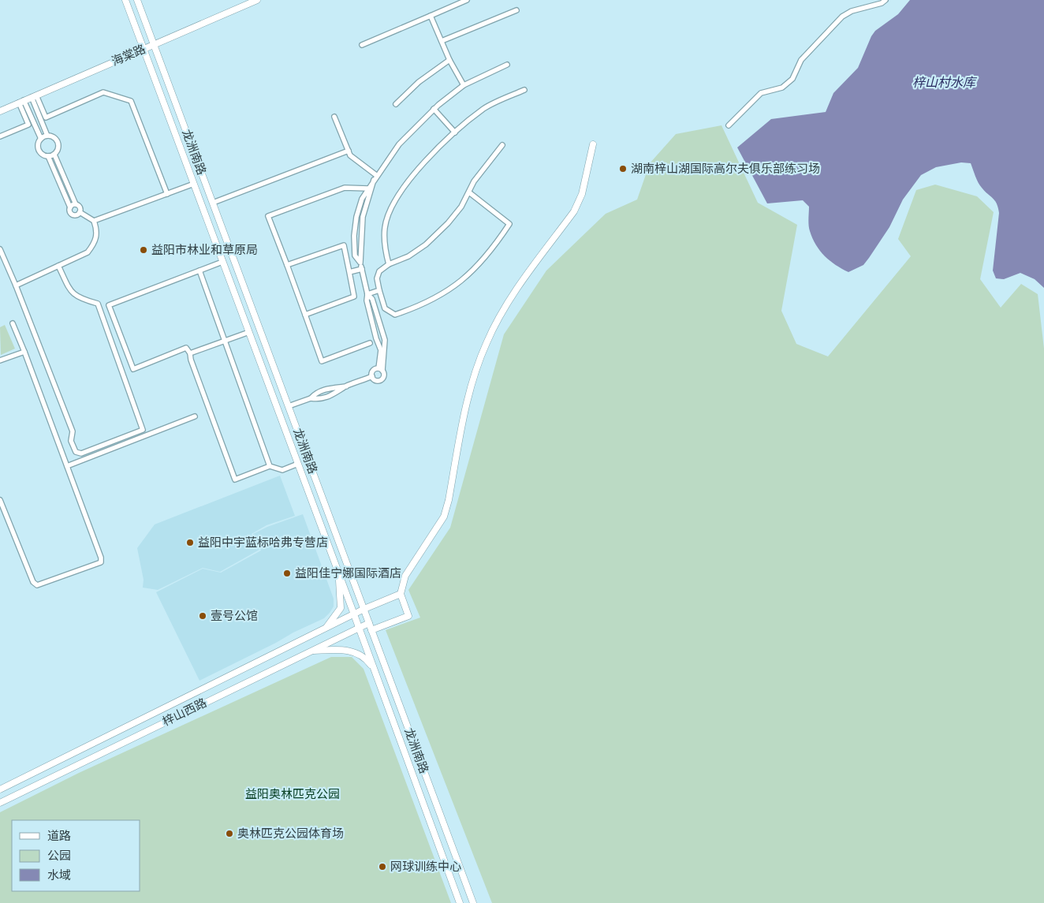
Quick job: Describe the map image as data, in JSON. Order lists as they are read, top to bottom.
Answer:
{
  "streets": {
    "main road": ["海棠路", "龙洲南路", "梓山西路"]
  },
  "crossings": [
    ["海棠路", "龙洲南路"],
    ["龙洲南路", "梓山西路"]
  ],
  "water": ["梓山村水库"],
  "parks": ["益阳奥林匹克公园"],
  "places": [
    "湖南梓山湖国际高尔夫俱乐部练习场",
    "益阳市林业和草原局",
    "益阳中宇蓝标哈弗专营店",
    "益阳佳宁娜国际酒店",
    "壹号公馆",
    "奥林匹克公园体育场",
    "网球训练中心"
  ],
  "legend": ["道路", "公园", "水域"]
}
